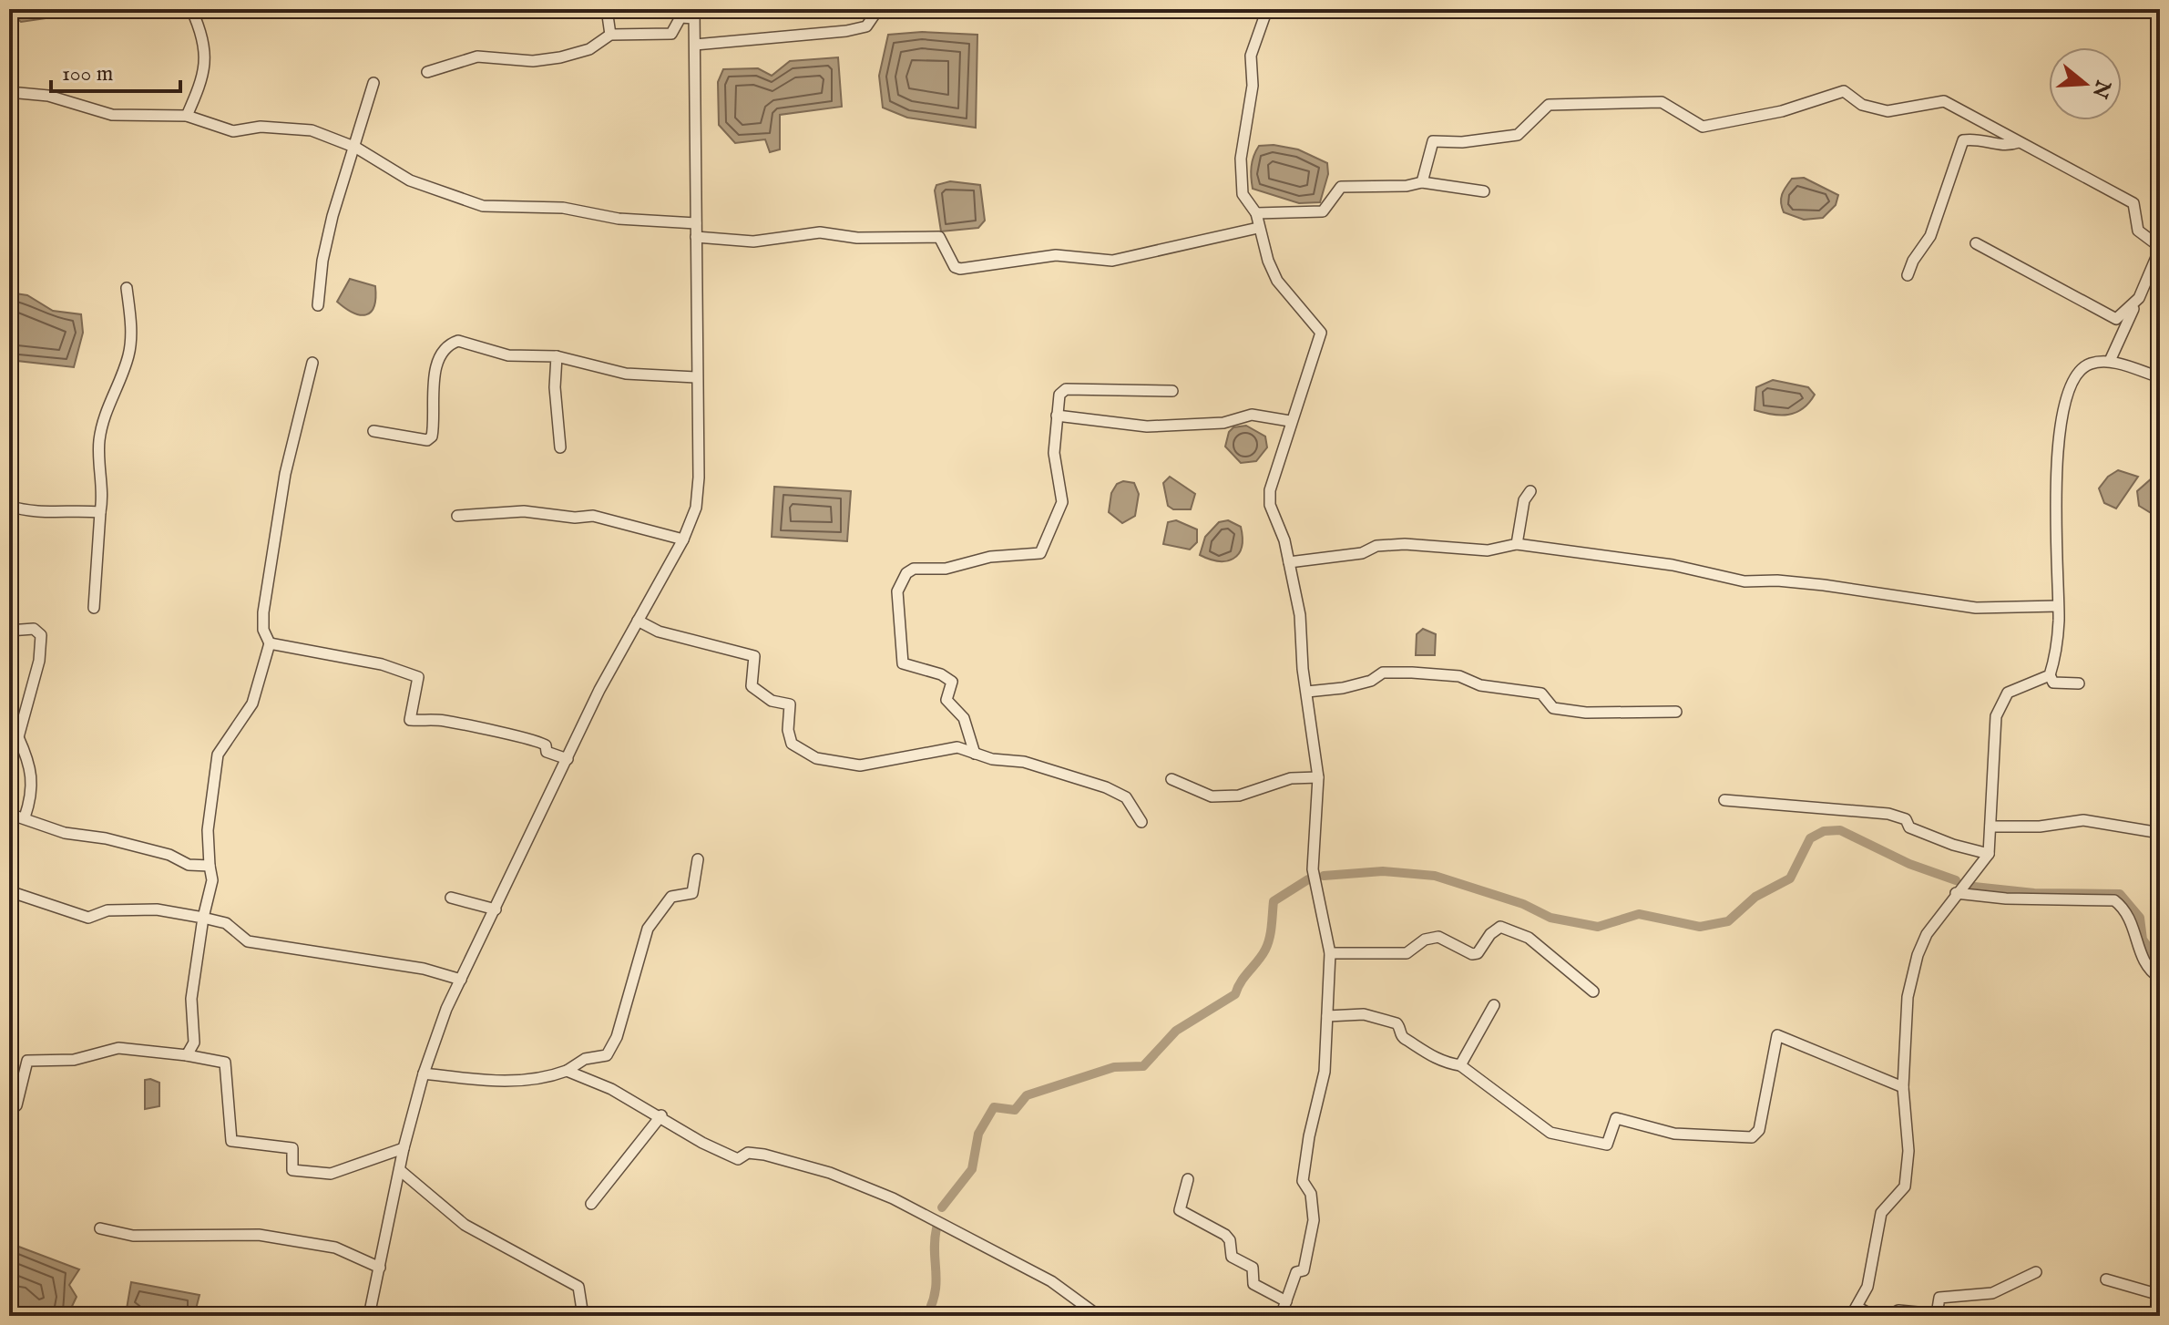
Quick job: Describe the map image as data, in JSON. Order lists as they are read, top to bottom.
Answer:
{
  "scale_bar": "100 m",
  "north": "right"
}
